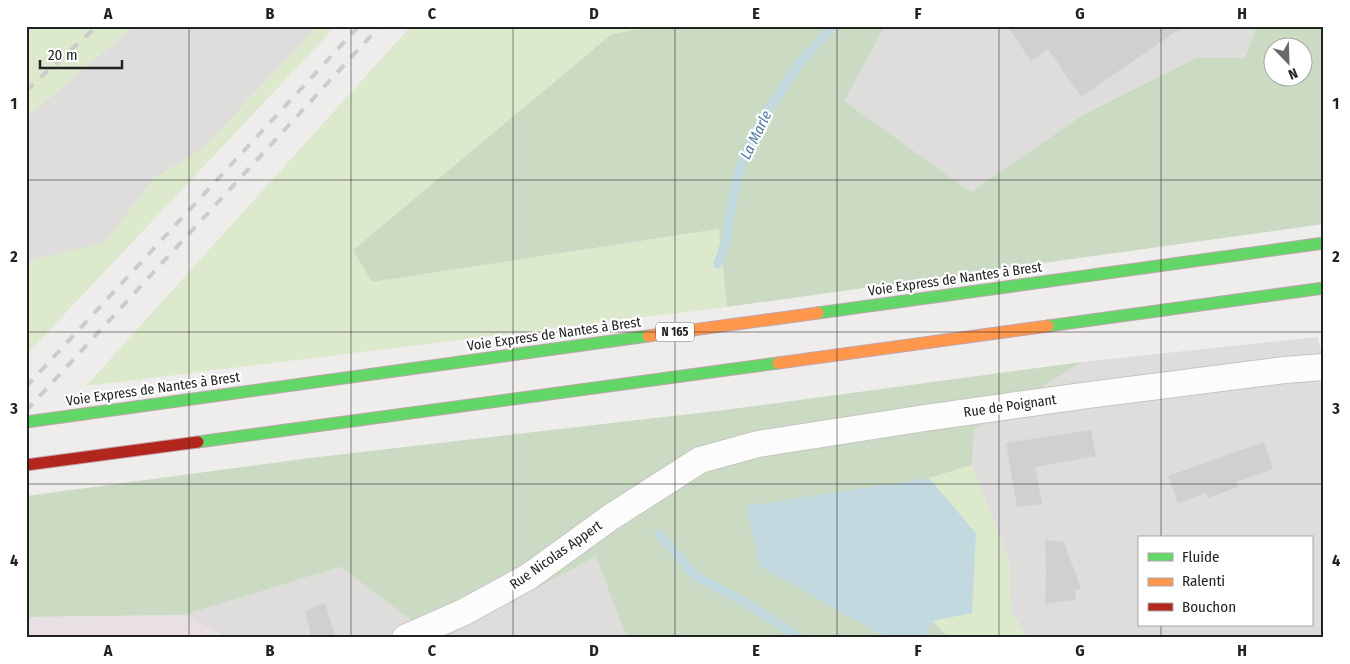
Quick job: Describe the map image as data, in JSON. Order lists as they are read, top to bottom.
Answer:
{
  "streets": {
    "highway": ["Voie Express de Nantes à Brest", "N 165"],
    "street": ["Rue de Poignant", "Rue Nicolas Appert"]
  },
  "crossings": [
    ["Rue de Poignant", "Rue Nicolas Appert"]
  ],
  "water": ["La Marle"],
  "legend": ["Fluide", "Ralenti", "Bouchon"],
  "scale_bar": "20 m",
  "north": "bottom right",
  "grid": {
    "columns": [
      "A",
      "B",
      "C",
      "D",
      "E",
      "F",
      "G",
      "H"
    ],
    "rows": [
      "1",
      "2",
      "3",
      "4"
    ]
  }
}
